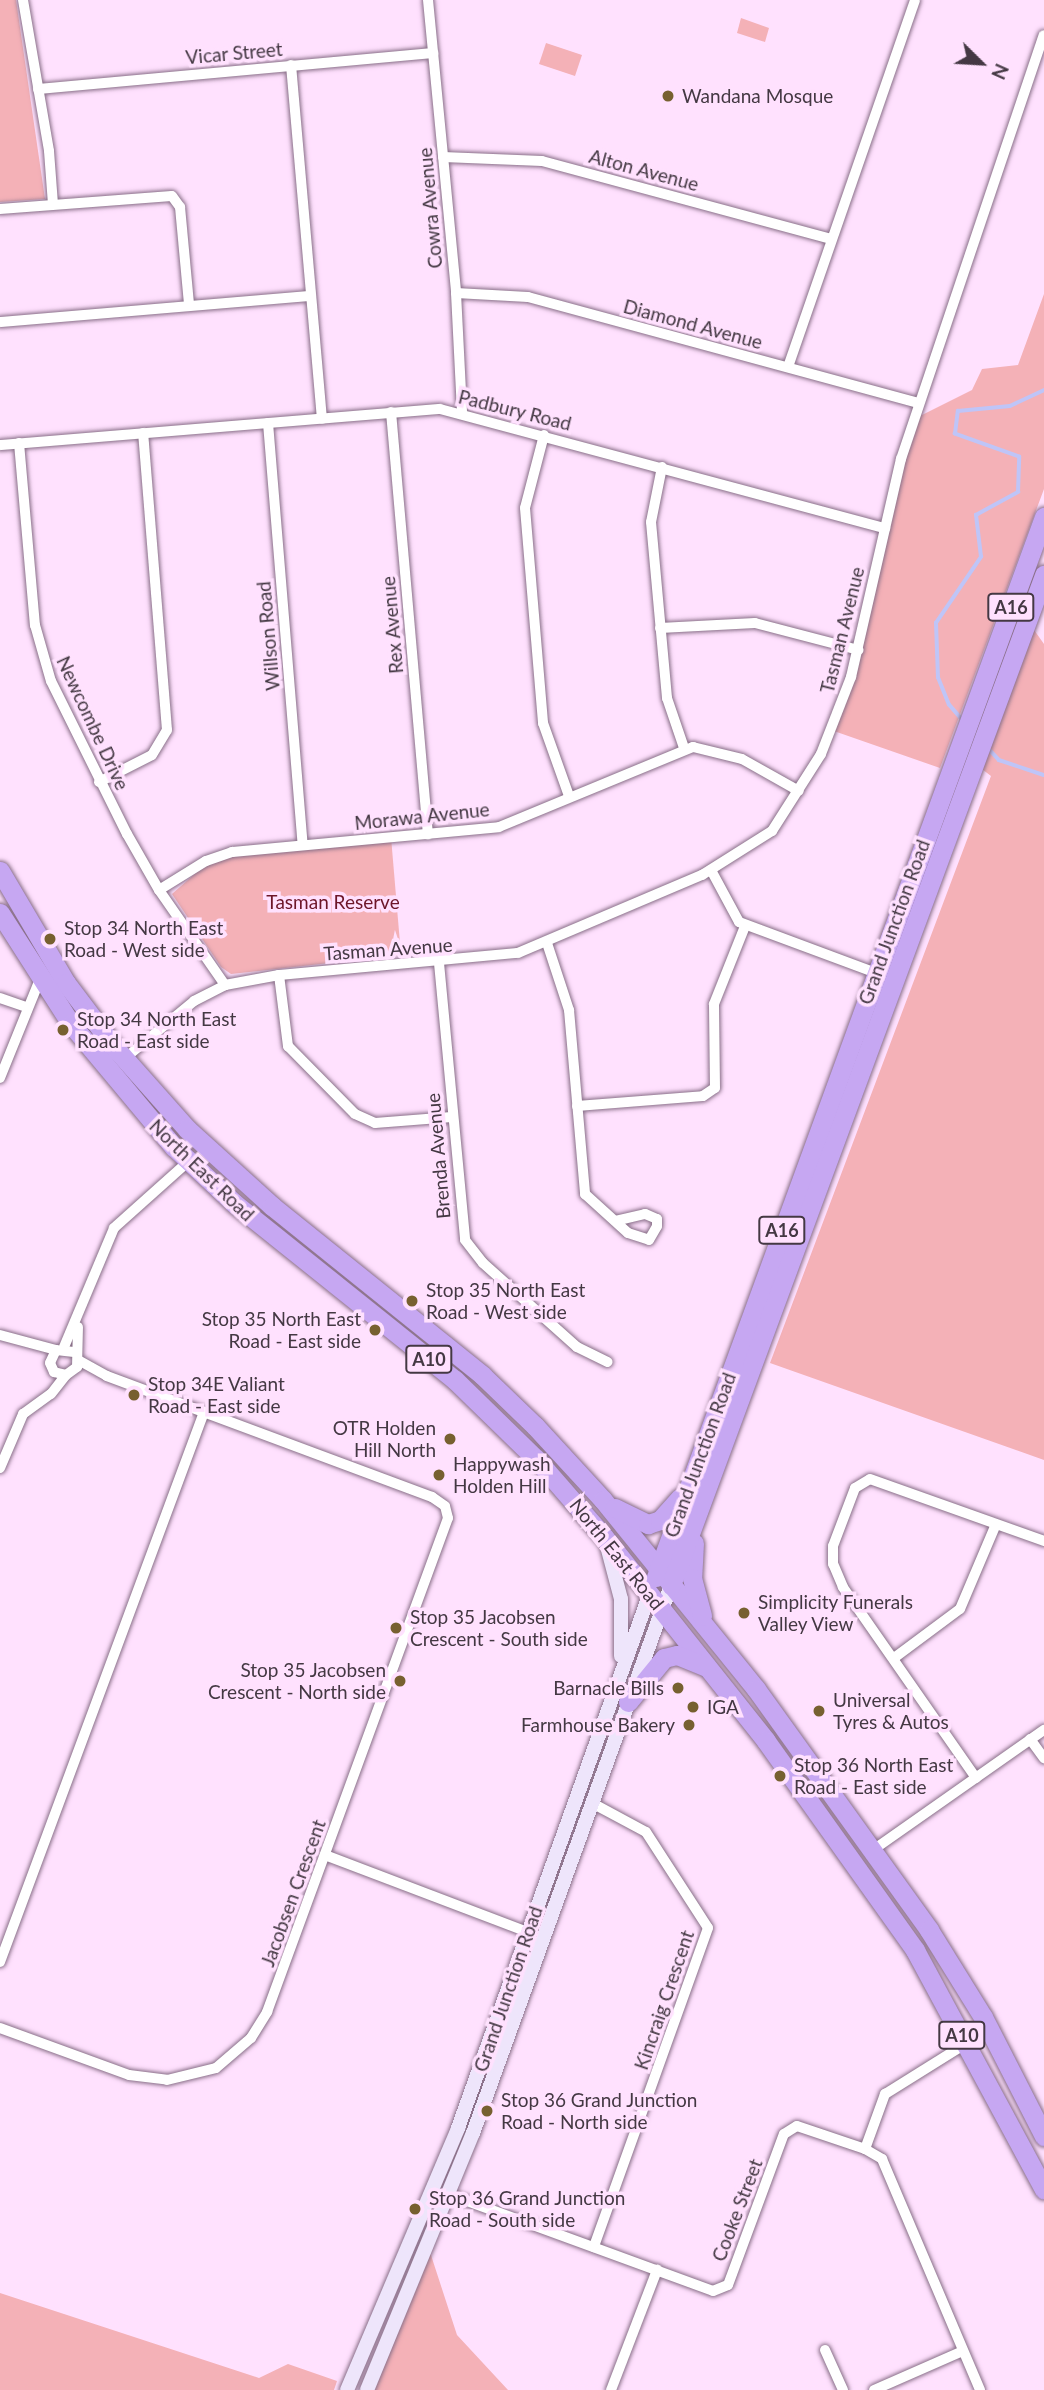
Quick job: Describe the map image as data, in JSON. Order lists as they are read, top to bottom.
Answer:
{
  "streets": {
    "highway": [
      "A16",
      "Grand Junction Road",
      "North East Road",
      "A10"
    ],
    "street": [
      "Vicar Street",
      "Alton Avenue",
      "Cowra Avenue",
      "Diamond Avenue",
      "Padbury Road",
      "Rex Avenue",
      "Tasman Avenue",
      "Willson Road",
      "Newcombe Drive",
      "Morawa Avenue",
      "Brenda Avenue",
      "Jacobsen Crescent",
      "Kincraig Crescent",
      "Cooke Street"
    ]
  },
  "crossings": [
    ["Vicar Street", "Cowra Avenue"],
    ["Alton Avenue", "Cowra Avenue"],
    ["Cowra Avenue", "Diamond Avenue"],
    ["Cowra Avenue", "Padbury Road"],
    ["Diamond Avenue", "Tasman Avenue"],
    ["Padbury Road", "Rex Avenue"],
    ["Padbury Road", "Tasman Avenue"],
    ["Padbury Road", "Willson Road"],
    ["Padbury Road", "Newcombe Drive"],
    ["Rex Avenue", "Morawa Avenue"],
    ["Tasman Avenue", "Newcombe Drive"],
    ["Tasman Avenue", "Morawa Avenue"],
    ["Tasman Avenue", "Brenda Avenue"],
    ["Tasman Avenue", "North East Road"],
    ["Willson Road", "Morawa Avenue"],
    ["Newcombe Drive", "Morawa Avenue"],
    ["Grand Junction Road", "North East Road"],
    ["Grand Junction Road", "Kincraig Crescent"],
    ["Grand Junction Road", "Cooke Street"],
    ["Kincraig Crescent", "Cooke Street"]
  ],
  "parks": ["Tasman Reserve"],
  "places": [
    "Wandana Mosque",
    "Stop 34 North East Road - West side",
    "Stop 34 North East Road - East side",
    "Stop 35 North East Road - West side",
    "Stop 35 North East Road - East side",
    "Stop 34E Valiant Road - East side",
    "OTR Holden Hill North",
    "Happywash Holden Hill",
    "Simplicity Funerals Valley View",
    "Stop 35 Jacobsen Crescent - South side",
    "Stop 35 Jacobsen Crescent - North side",
    "Barnacle Bills",
    "IGA",
    "Universal Tyres & Autos",
    "Farmhouse Bakery",
    "Stop 36 North East Road - East side",
    "Stop 36 Grand Junction Road - North side",
    "Stop 36 Grand Junction Road - South side"
  ],
  "north": "bottom right"
}
